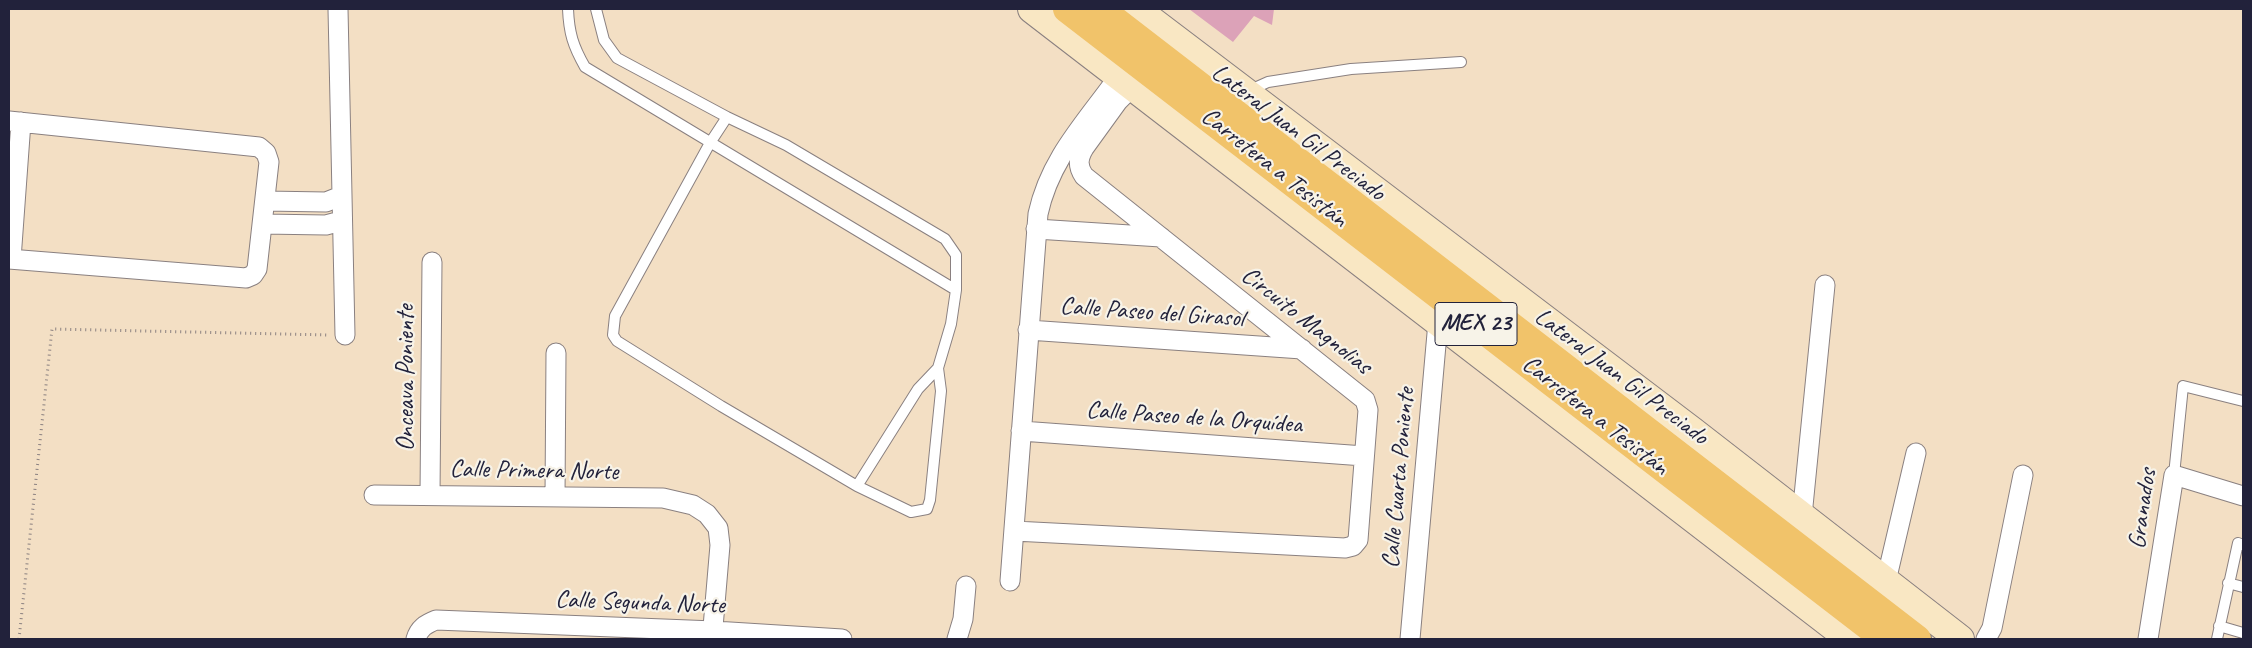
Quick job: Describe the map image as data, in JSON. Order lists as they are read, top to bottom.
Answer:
{
  "streets": {
    "main road": ["Lateral Juan Gil Preciado", "Carretera a Tesistán", "MEX 23"],
    "street": [
      "Calle Paseo del Girasol",
      "Circuito Magnolias",
      "Onceava Poniente",
      "Calle Paseo de la Orquídea",
      "Calle Primera Norte",
      "Calle Cuarta Poniente",
      "Granados",
      "Calle Segunda Norte"
    ]
  },
  "crossings": [
    ["Lateral Juan Gil Preciado", "Carretera a Tesistán"],
    ["Lateral Juan Gil Preciado", "Circuito Magnolias"],
    ["Lateral Juan Gil Preciado", "Calle Cuarta Poniente"],
    ["Calle Paseo del Girasol", "Circuito Magnolias"],
    ["Circuito Magnolias", "Calle Paseo de la Orquídea"],
    ["Onceava Poniente", "Calle Primera Norte"],
    ["Calle Primera Norte", "Calle Segunda Norte"]
  ]
}
